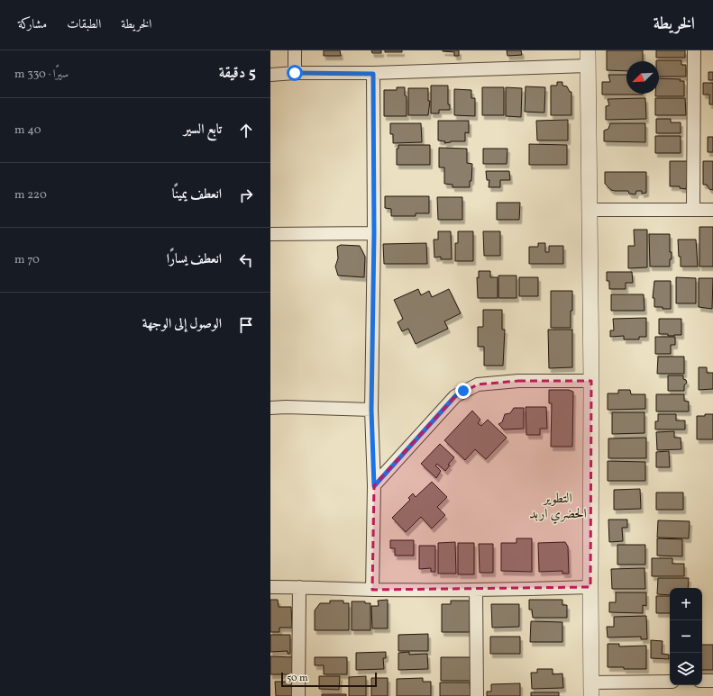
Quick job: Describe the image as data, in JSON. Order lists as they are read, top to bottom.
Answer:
{
  "districts": ["التطوير الحضري اربد"],
  "scale_bar": "50 m",
  "north": "bottom left",
  "page": {
    "header": "الخريطة",
    "nav": ["الخريطة", "الطبقات", "مشاركة"],
    "heading": ["5 دقيقة", "سيرًا · 330 m"],
    "list": [
      ["تابع السير", "40 m"],
      ["انعطف يمينًا", "220 m"],
      ["انعطف يسارًا", "70 m"],
      "الوصول إلى الوجهة"
    ],
    "map_buttons": ["+", "−"],
    "scale": "50 m"
  }
}
